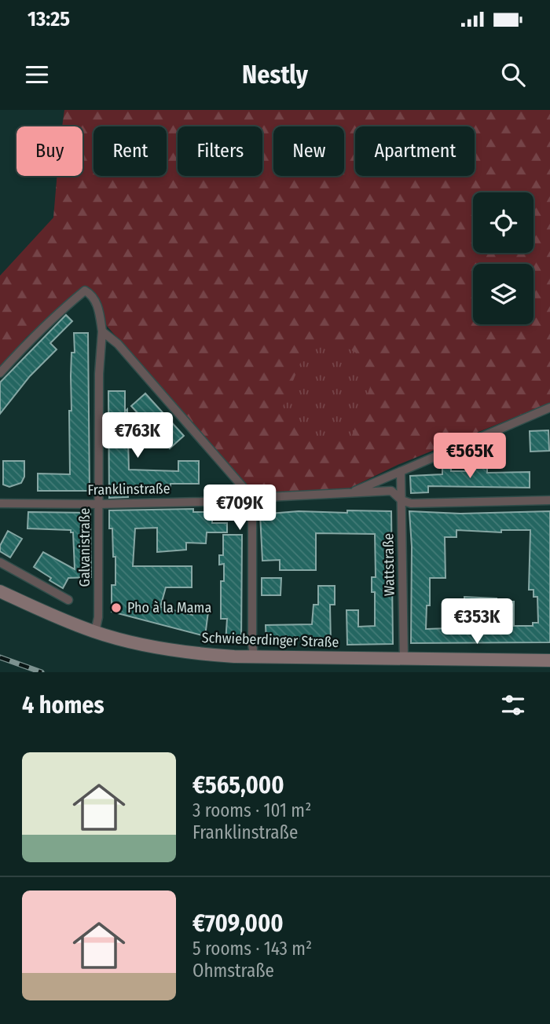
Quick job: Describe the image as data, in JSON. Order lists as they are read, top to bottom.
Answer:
{
  "streets": {
    "main road": ["Schwieberdinger Straße"],
    "street": ["Franklinstraße", "Galvanistraße", "Wattstraße"]
  },
  "crossings": [
    ["Franklinstraße", "Galvanistraße"],
    ["Franklinstraße", "Wattstraße"],
    ["Galvanistraße", "Schwieberdinger Straße"],
    ["Wattstraße", "Schwieberdinger Straße"]
  ],
  "places": ["Pho à la Mama"],
  "page": {
    "status": "13:25",
    "header": "Nestly",
    "chip": [
      "Buy",
      "Rent",
      "Filters",
      "New",
      "Apartment"
    ],
    "price": [
      "€763K",
      "€565K",
      "€709K",
      "€353K"
    ],
    "heading": "4 homes",
    "list": [
      {
        "name": "€565,000",
        "note": "3 rooms · 101 m² · Franklinstraße"
      },
      {
        "name": "€709,000",
        "note": "5 rooms · 143 m² · Ohmstraße"
      }
    ]
  }
}
